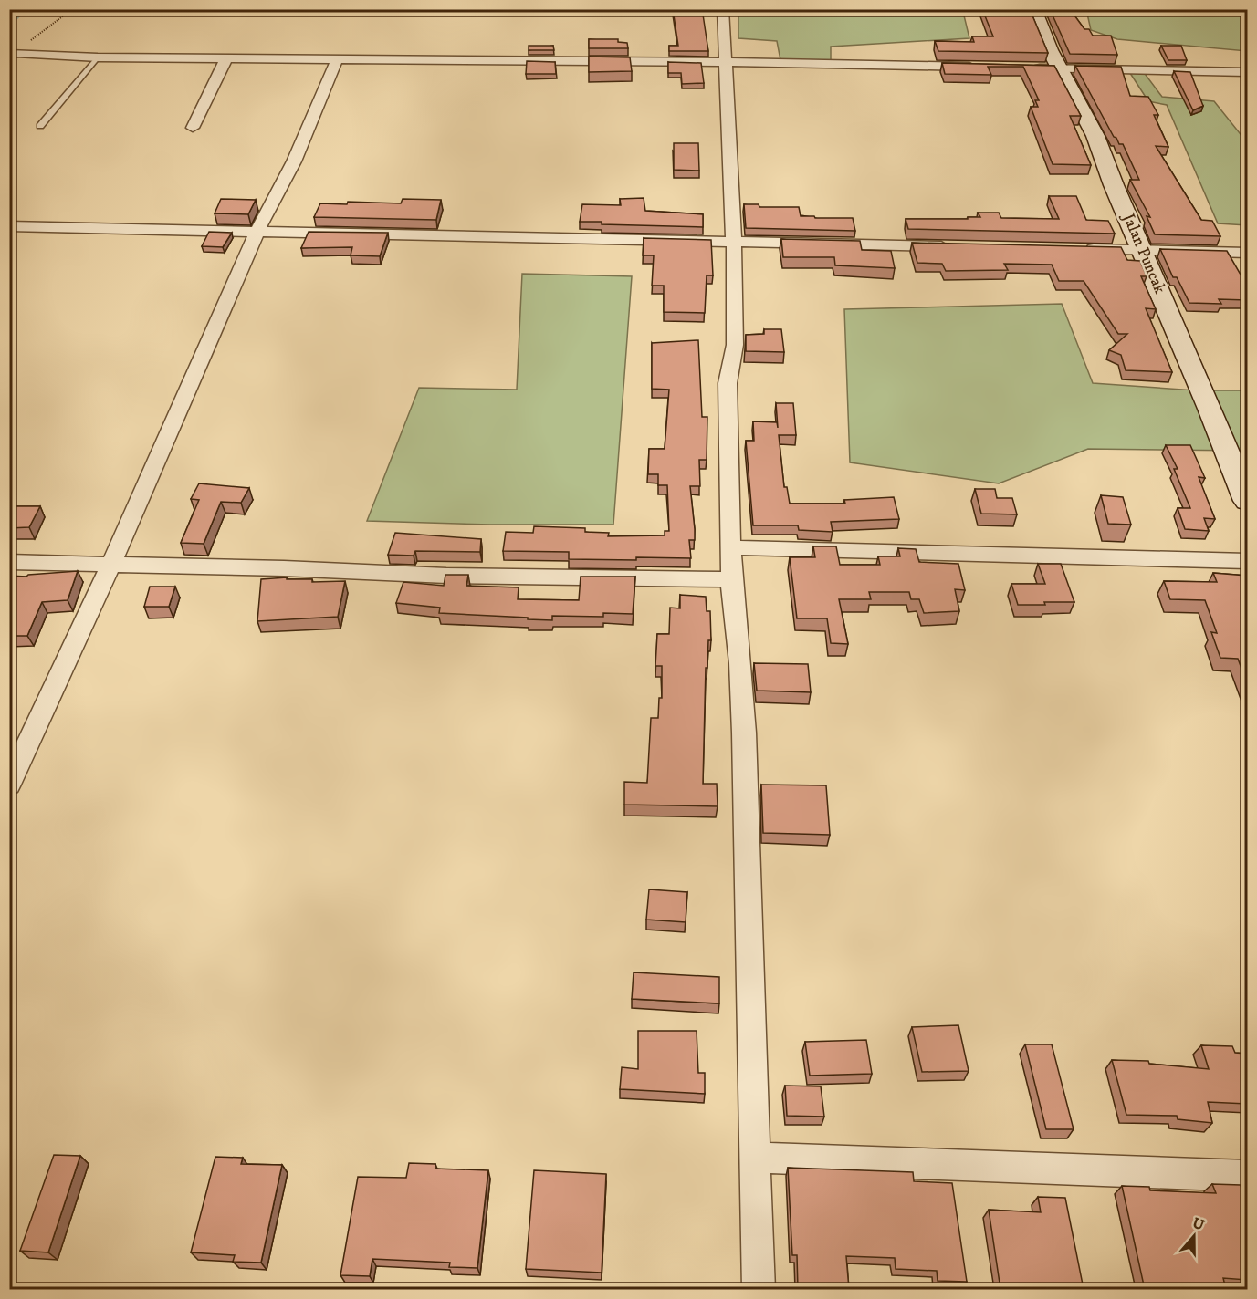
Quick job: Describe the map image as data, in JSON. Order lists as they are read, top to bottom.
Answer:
{
  "streets": {
    "street": ["Jalan Puncak"]
  },
  "north": "top"
}
